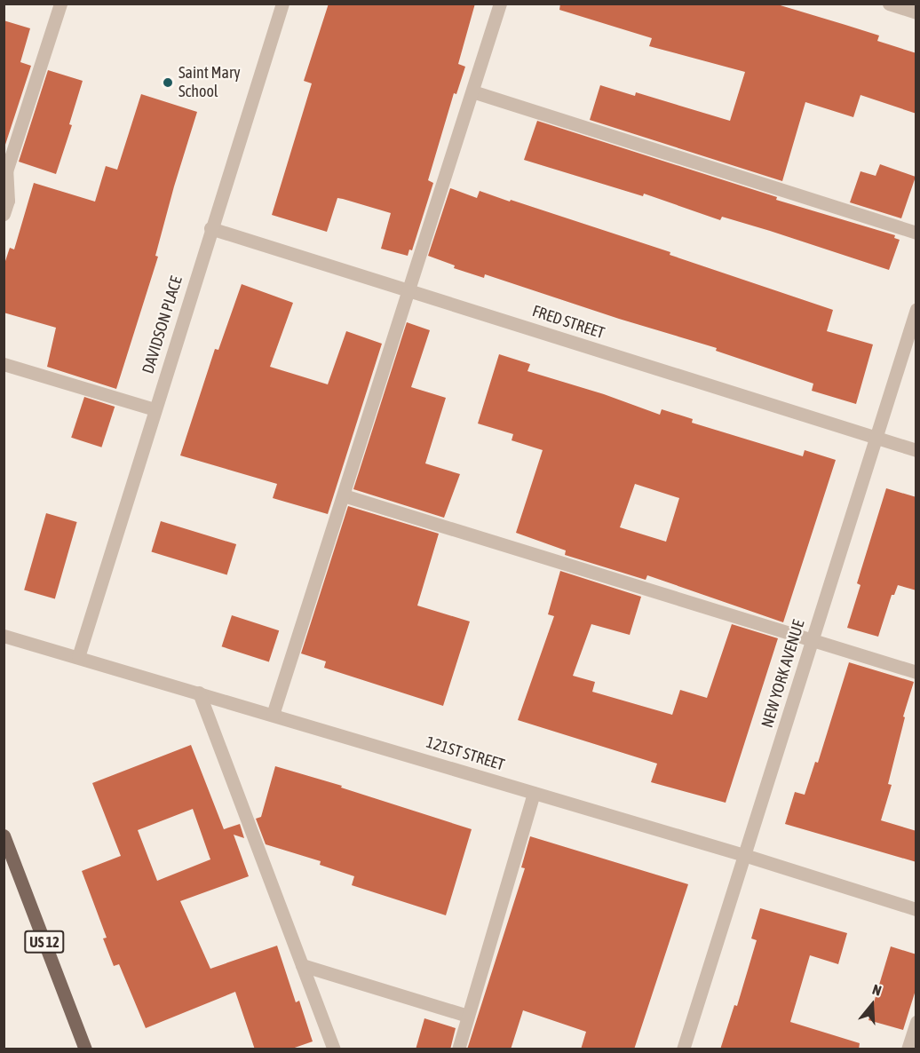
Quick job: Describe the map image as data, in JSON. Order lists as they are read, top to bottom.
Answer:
{
  "streets": {
    "main road": ["US 12"],
    "street": [
      "FRED STREET",
      "DAVIDSON PLACE",
      "NEW YORK AVENUE",
      "121ST STREET"
    ]
  },
  "crossings": [
    ["FRED STREET", "DAVIDSON PLACE"],
    ["FRED STREET", "NEW YORK AVENUE"],
    ["DAVIDSON PLACE", "121ST STREET"],
    ["NEW YORK AVENUE", "121ST STREET"]
  ],
  "places": ["Saint Mary School"],
  "north": "top"
}
